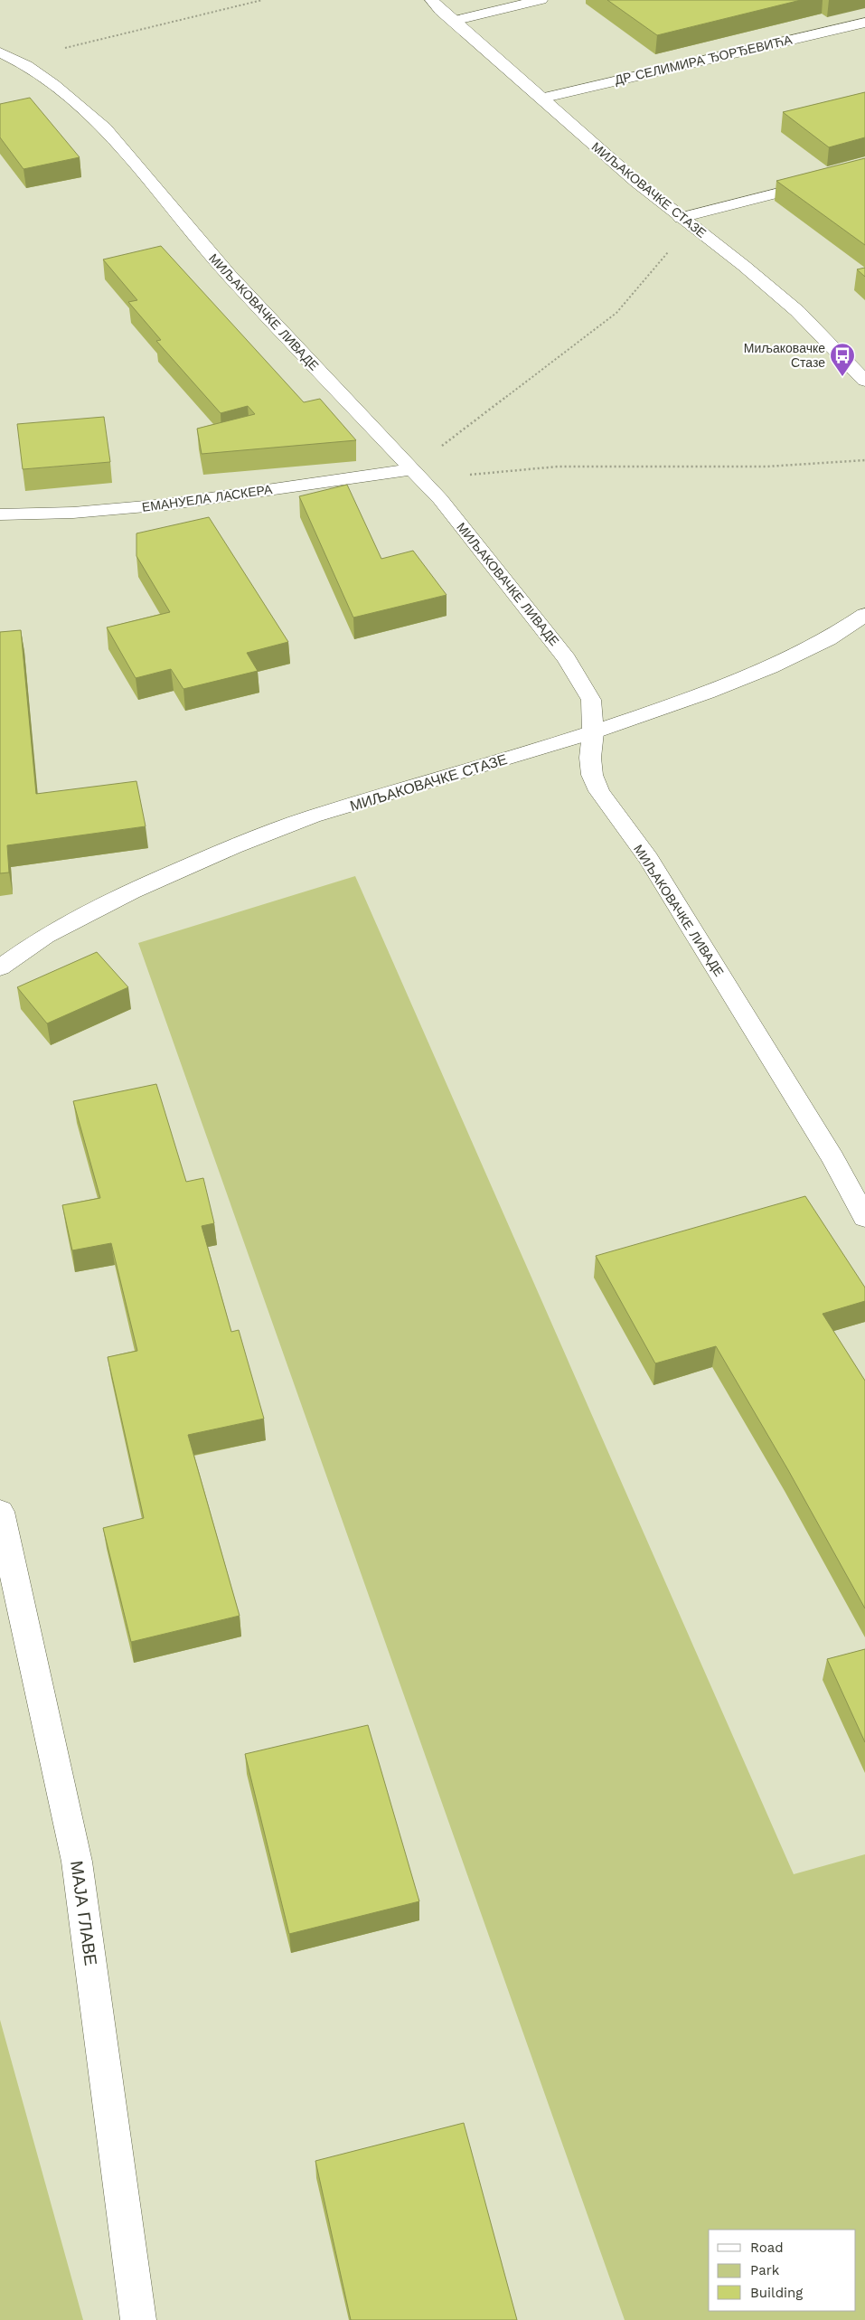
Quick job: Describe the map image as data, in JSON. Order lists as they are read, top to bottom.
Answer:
{
  "streets": {
    "street": [
      "ДР СЕЛИМИРА ЂОРЂЕВИЋА",
      "МИЉАКОВАЧКЕ СТАЗЕ",
      "МИЉАКОВАЧКЕ ЛИВАДЕ",
      "ЕМАНУЕЛА ЛАСКЕРА",
      "МАЈА ГЛАВЕ"
    ]
  },
  "crossings": [
    ["ДР СЕЛИМИРА ЂОРЂЕВИЋА", "МИЉАКОВАЧКЕ СТАЗЕ"],
    ["МИЉАКОВАЧКЕ СТАЗЕ", "МИЉАКОВАЧКЕ ЛИВАДЕ"],
    ["МИЉАКОВАЧКЕ ЛИВАДЕ", "ЕМАНУЕЛА ЛАСКЕРА"]
  ],
  "places": {
    "bus stop": ["Миљаковачке Стазе"]
  },
  "legend": ["Road", "Park", "Building"]
}
